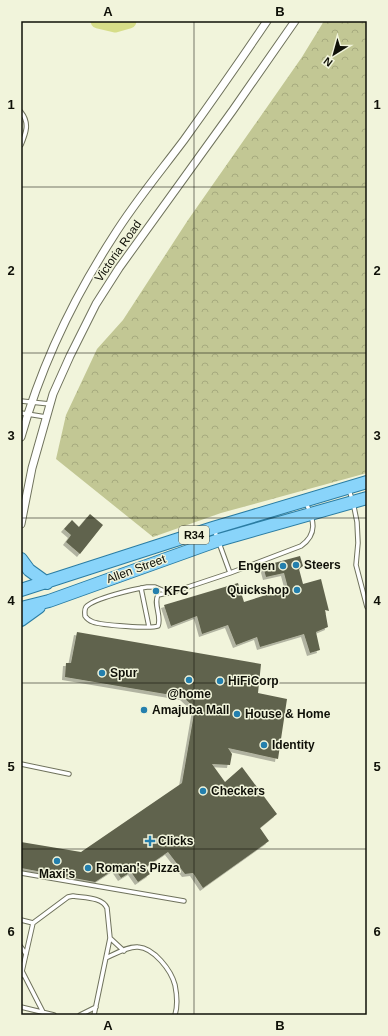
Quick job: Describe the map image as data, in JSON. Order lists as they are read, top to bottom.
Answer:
{
  "streets": {
    "main road": ["R34", "Allen Street"],
    "street": ["Victoria Road"]
  },
  "places": {
    "other": [
      "Steers",
      "Engen",
      "Quickshop",
      "KFC",
      "Spur",
      "@home",
      "HiFiCorp",
      "Amajuba Mall",
      "House & Home",
      "Identity",
      "Checkers",
      "Maxi's",
      "Roman's Pizza"
    ],
    "health": ["Clicks"]
  },
  "north": "bottom left",
  "grid": {
    "columns": ["A", "B"],
    "rows": [
      "1",
      "2",
      "3",
      "4",
      "5",
      "6"
    ]
  }
}
